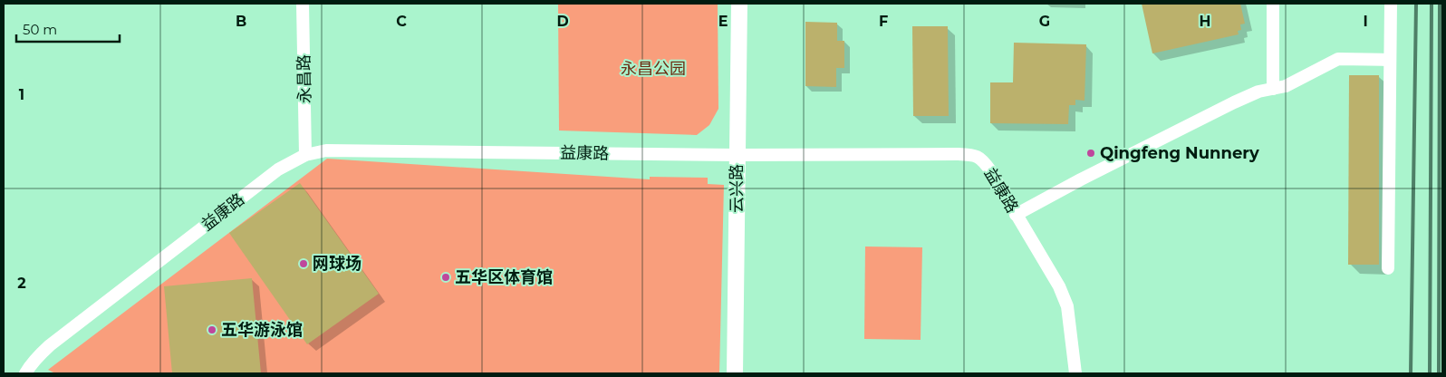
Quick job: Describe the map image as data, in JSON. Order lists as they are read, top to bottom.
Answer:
{
  "streets": {
    "street": ["永昌路", "益康路", "云兴路"]
  },
  "crossings": [
    ["永昌路", "益康路"],
    ["益康路", "云兴路"]
  ],
  "parks": ["永昌公园"],
  "places": [
    "Qingfeng Nunnery",
    "网球场",
    "五华区体育馆",
    "五华游泳馆"
  ],
  "scale_bar": "50 m",
  "grid": {
    "columns": [
      "B",
      "C",
      "D",
      "E",
      "F",
      "G",
      "H",
      "I"
    ],
    "rows": ["1", "2"]
  }
}
